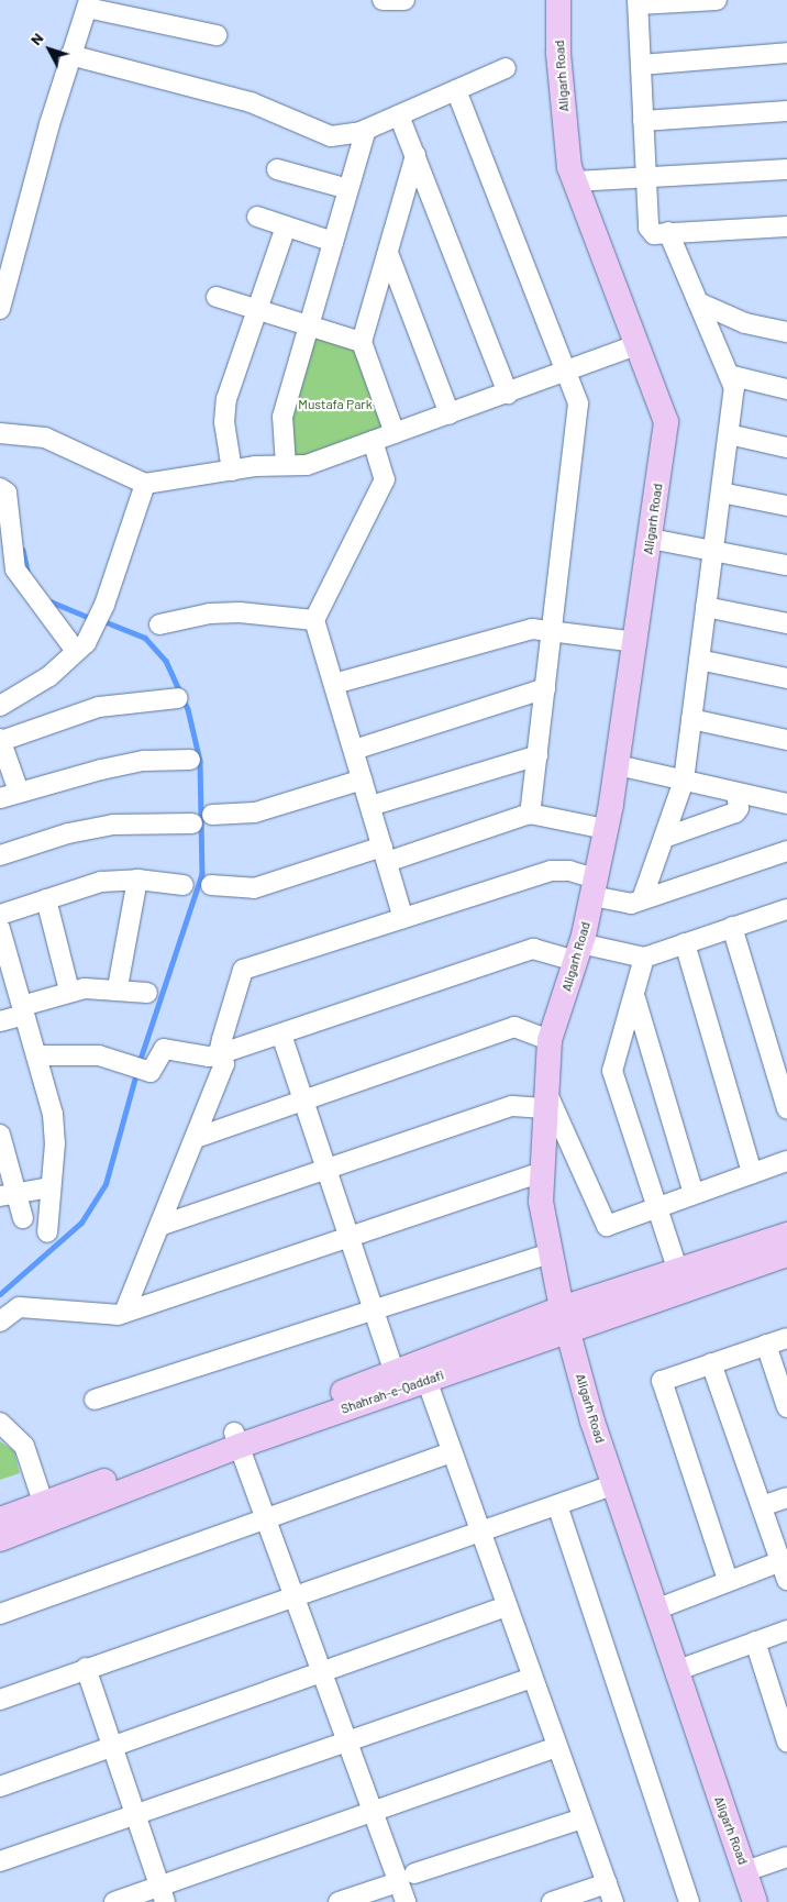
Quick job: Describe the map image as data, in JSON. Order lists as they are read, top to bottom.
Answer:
{
  "streets": {
    "main road": ["Aligarh Road", "Shahrah-e-Qaddafi"]
  },
  "crossings": [
    ["Aligarh Road", "Shahrah-e-Qaddafi"]
  ],
  "parks": ["Mustafa Park"],
  "north": "top left"
}
